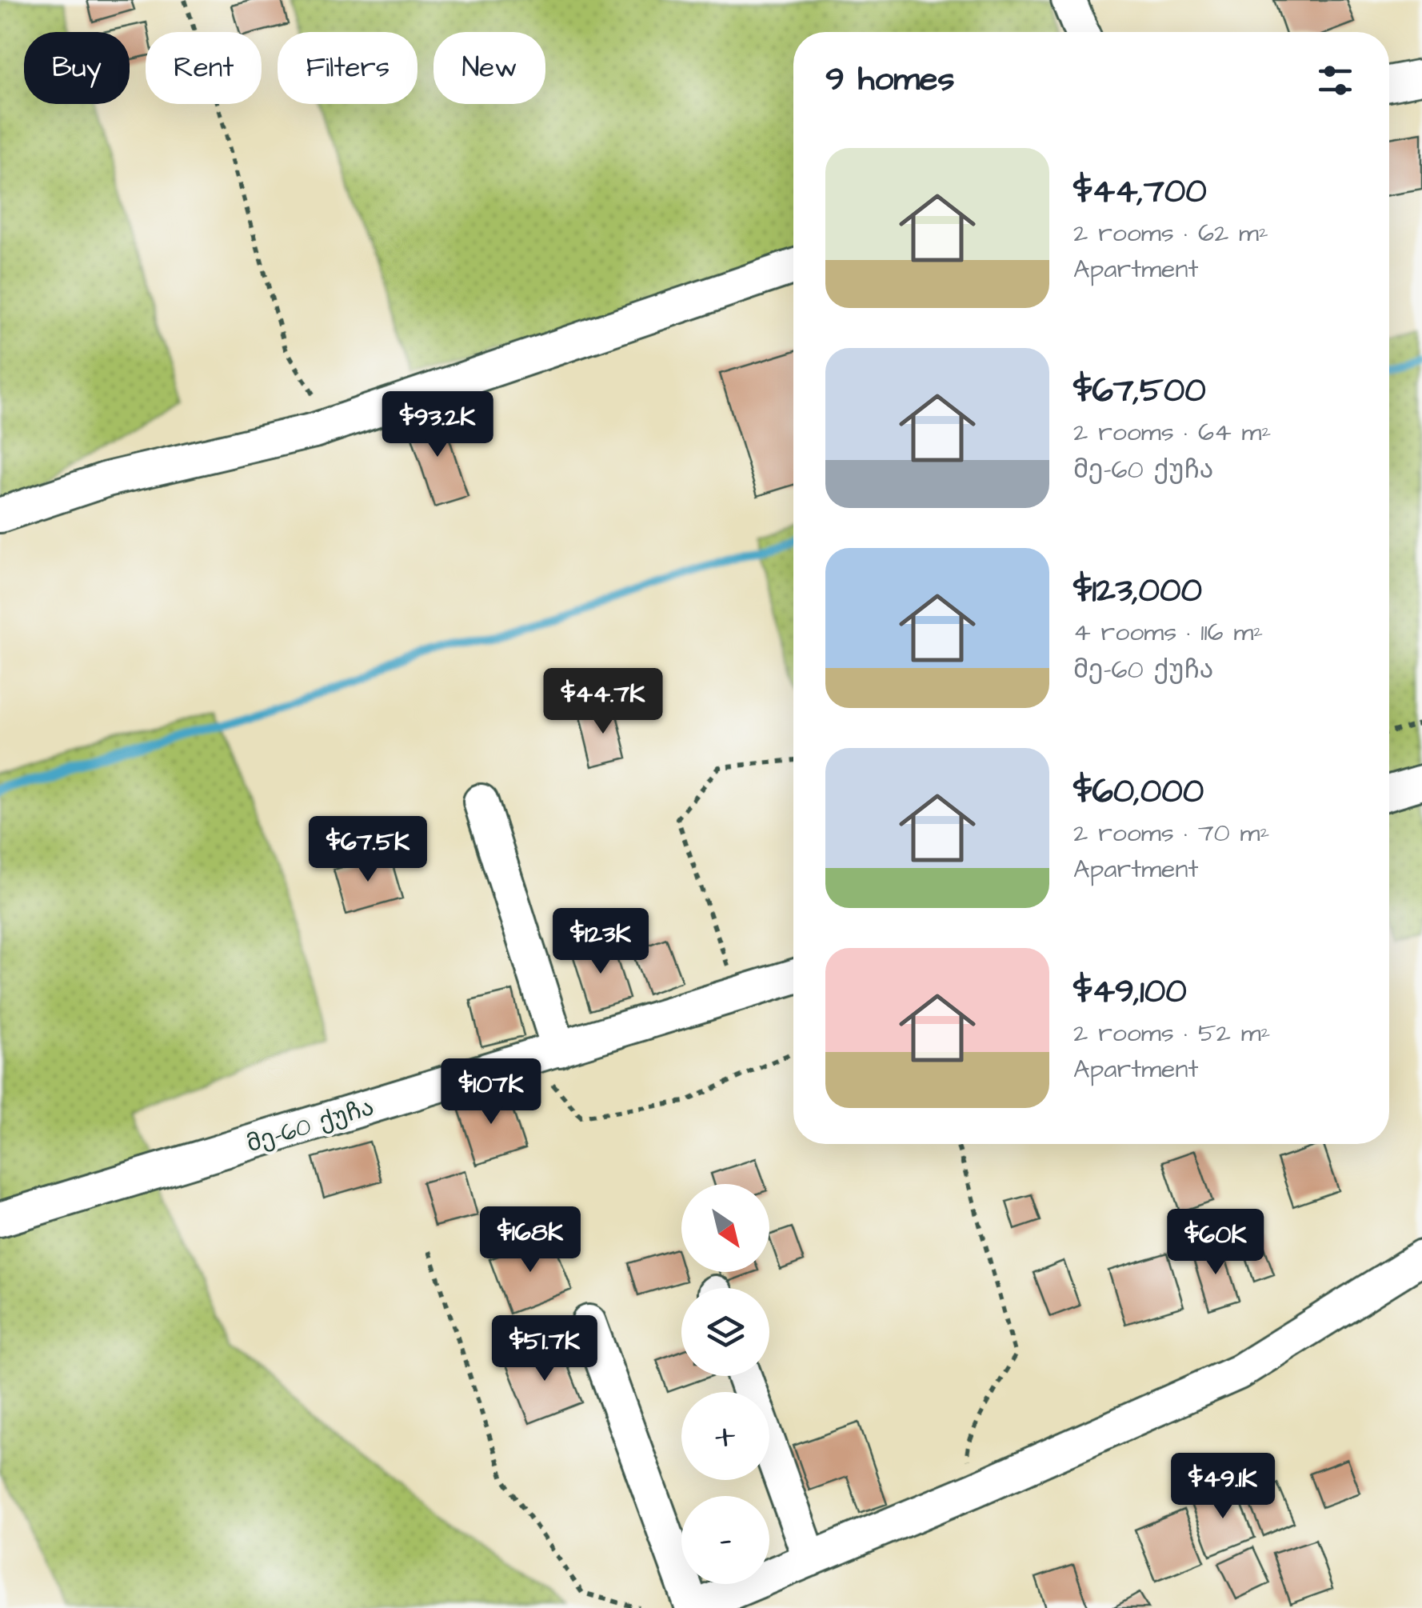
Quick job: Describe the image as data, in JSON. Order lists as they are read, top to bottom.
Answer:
{
  "streets": {
    "street": ["მე-60 ქუჩა"]
  },
  "north": "bottom right",
  "page": {
    "chip": [
      "Buy",
      "Rent",
      "Filters",
      "New"
    ],
    "heading": "9 homes",
    "list": [
      {
        "name": "$44,700",
        "note": "2 rooms · 62 m² · Apartment"
      },
      {
        "name": "$67,500",
        "note": "2 rooms · 64 m² · მე-60 ქუჩა"
      },
      {
        "name": "$123,000",
        "note": "4 rooms · 116 m² · მე-60 ქუჩა"
      },
      {
        "name": "$60,000",
        "note": "2 rooms · 70 m² · Apartment"
      },
      {
        "name": "$49,100",
        "note": "2 rooms · 52 m² · Apartment"
      }
    ],
    "price": [
      "$93.2K",
      "$44.7K",
      "$67.5K",
      "$123K",
      "$107K",
      "$168K",
      "$60K",
      "$51.7K",
      "$49.1K"
    ],
    "map_buttons": ["+", "−"]
  }
}
